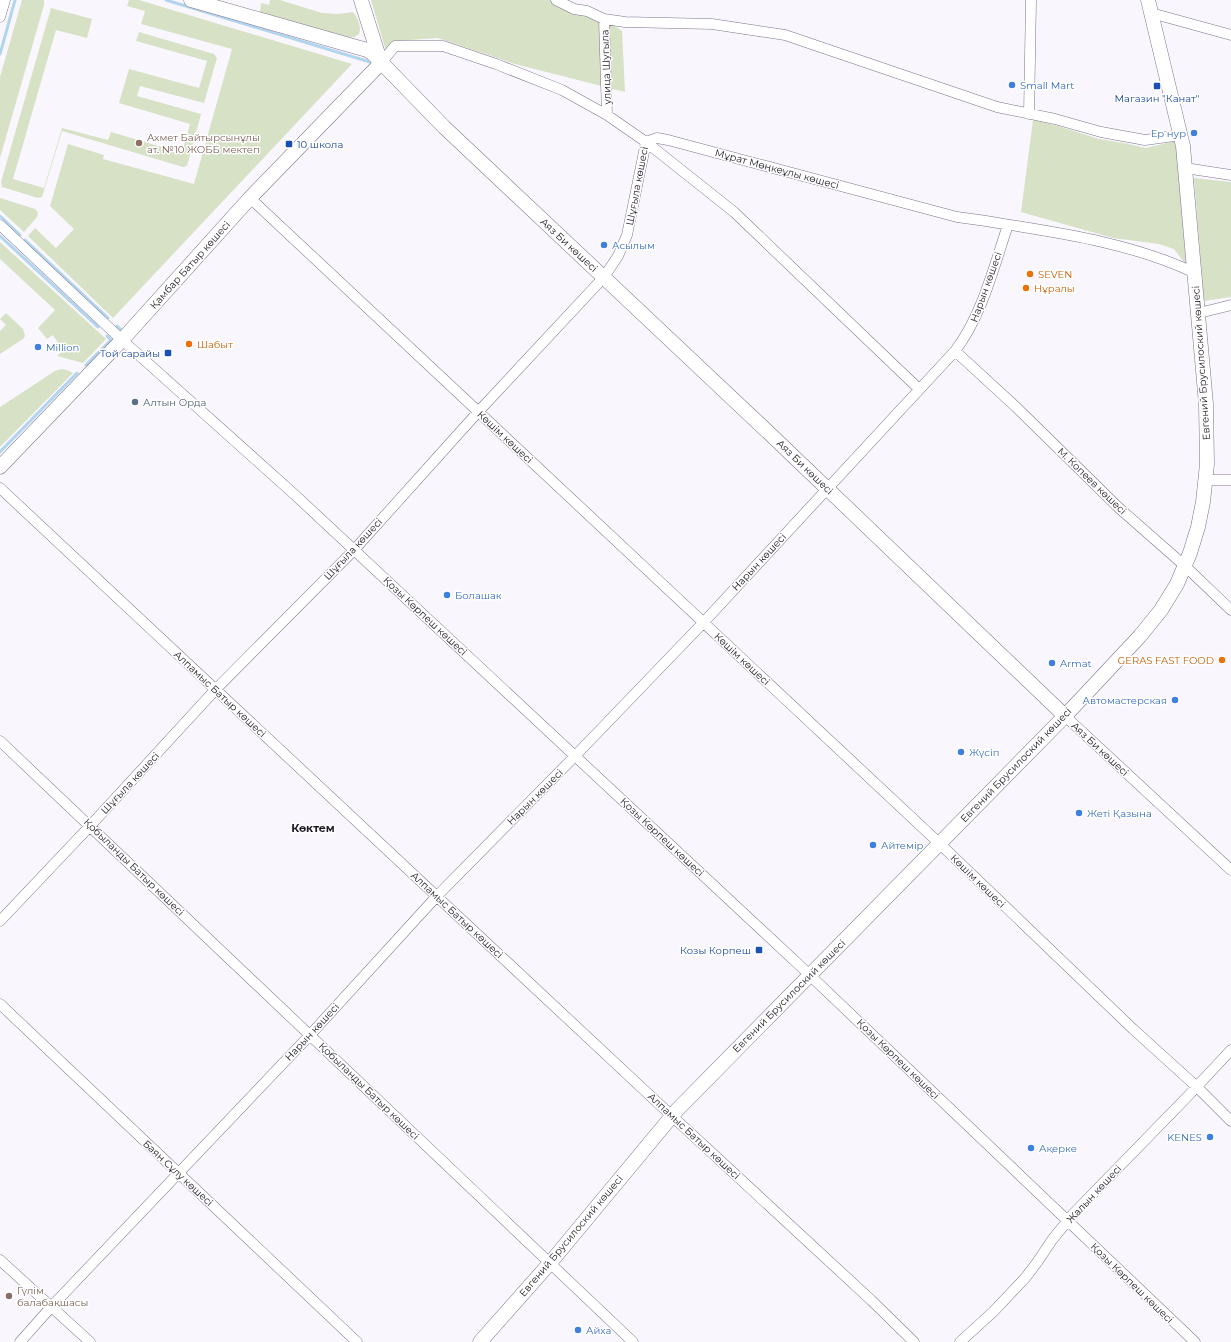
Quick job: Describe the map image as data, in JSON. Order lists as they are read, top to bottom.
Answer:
{
  "streets": {
    "main road": ["Аяз Би көшесі", "Қамбар Батыр көшесі", "Евгений Брусилоский көшесі"],
    "street": [
      "улица Шугыла",
      "Мұрат Мөңкеұлы көшесі",
      "Шұғыла көшесі",
      "Нарын көшесі",
      "Көшім көшесі",
      "М. Копеев көшесі",
      "Қозы Көрпеш көшесі",
      "Алпамыс Батыр көшесі",
      "Қобыланды Батыр көшесі",
      "Баян Сұлу көшесі",
      "Жалын көшесі"
    ]
  },
  "crossings": [
    ["Мұрат Мөңкеұлы көшесі", "Шұғыла көшесі"],
    ["Мұрат Мөңкеұлы көшесі", "Нарын көшесі"],
    ["Мұрат Мөңкеұлы көшесі", "Евгений Брусилоский көшесі"],
    ["Шұғыла көшесі", "Аяз Би көшесі"],
    ["Шұғыла көшесі", "Көшім көшесі"],
    ["Шұғыла көшесі", "Қозы Көрпеш көшесі"],
    ["Шұғыла көшесі", "Алпамыс Батыр көшесі"],
    ["Шұғыла көшесі", "Қобыланды Батыр көшесі"],
    ["Аяз Би көшесі", "Қамбар Батыр көшесі"],
    ["Аяз Би көшесі", "Нарын көшесі"],
    ["Аяз Би көшесі", "Евгений Брусилоский көшесі"],
    ["Қамбар Батыр көшесі", "Көшім көшесі"],
    ["Қамбар Батыр көшесі", "Қозы Көрпеш көшесі"],
    ["Нарын көшесі", "Көшім көшесі"],
    ["Нарын көшесі", "М. Копеев көшесі"],
    ["Нарын көшесі", "Қозы Көрпеш көшесі"],
    ["Нарын көшесі", "Алпамыс Батыр көшесі"],
    ["Нарын көшесі", "Қобыланды Батыр көшесі"],
    ["Нарын көшесі", "Баян Сұлу көшесі"],
    ["Евгений Брусилоский көшесі", "Көшім көшесі"],
    ["Евгений Брусилоский көшесі", "М. Копеев көшесі"],
    ["Евгений Брусилоский көшесі", "Қозы Көрпеш көшесі"],
    ["Евгений Брусилоский көшесі", "Алпамыс Батыр көшесі"],
    ["Евгений Брусилоский көшесі", "Қобыланды Батыр көшесі"],
    ["Көшім көшесі", "Жалын көшесі"],
    ["Қозы Көрпеш көшесі", "Жалын көшесі"]
  ],
  "districts": ["Көктем"],
  "places": {
    "other": [
      "Small Mart",
      "Ер нур",
      "Ахмет Байтырсынұлы ат. №10 ЖОББ мектеп",
      "Асылым",
      "SEVEN",
      "Нұралы",
      "Шабыт",
      "Million",
      "Алтын Орда",
      "Болашак",
      "GERAS FAST FOOD",
      "Armat",
      "Автомастерская",
      "Жүсіп",
      "Жеті Қазына",
      "Айтемір",
      "KENES",
      "Ақерке",
      "Гүлім балабақшасы",
      "Айха"
    ],
    "transit": [
      "Магазин \"Канат\"",
      "10 школа",
      "Той сарайы",
      "Козы Корпеш"
    ]
  }
}
